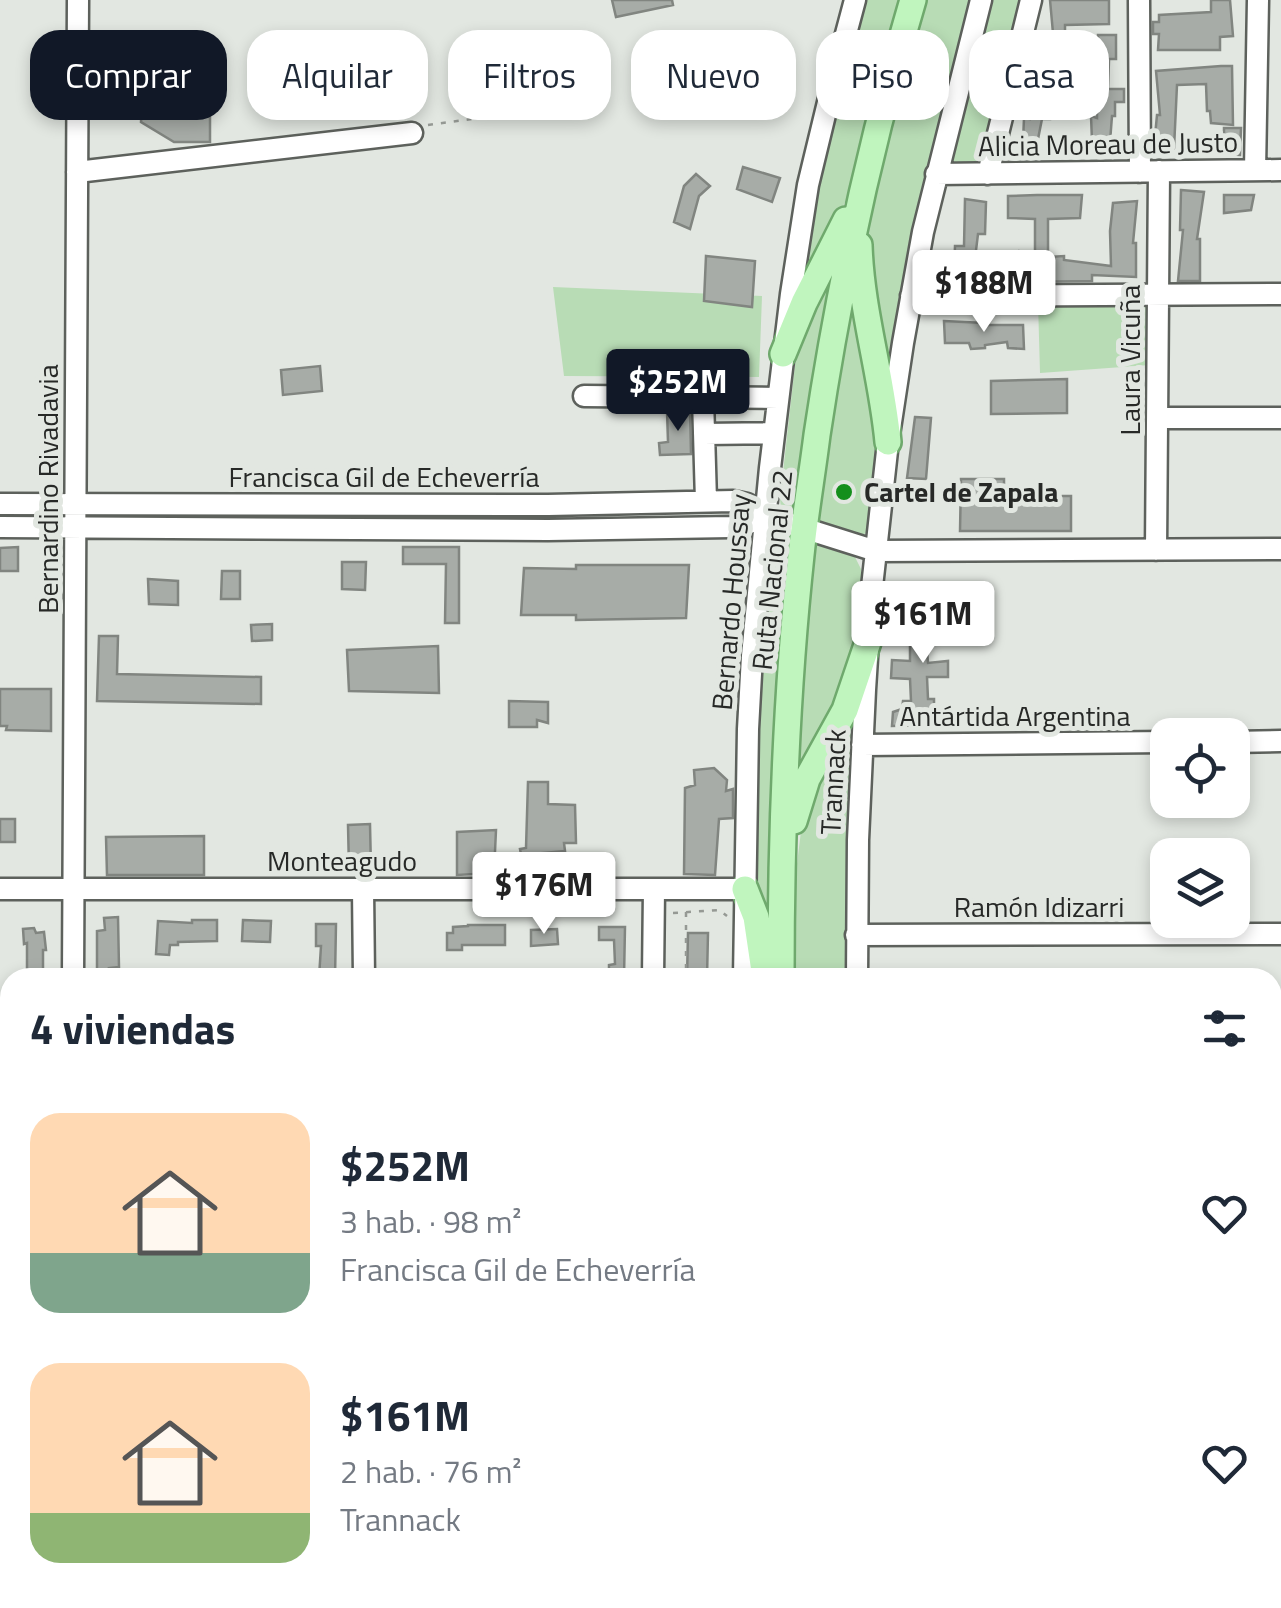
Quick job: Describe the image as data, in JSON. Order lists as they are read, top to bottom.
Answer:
{
  "streets": {
    "main road": ["Ruta Nacional 22"],
    "street": [
      "Alicia Moreau de Justo",
      "Laura Vicuña",
      "Francisca Gil de Echeverría",
      "Bernardino Rivadavia",
      "Bernardo Houssay",
      "Antártida Argentina",
      "Trannack",
      "Monteagudo",
      "Ramón Idizarri"
    ]
  },
  "crossings": [
    ["Alicia Moreau de Justo", "Laura Vicuña"],
    ["Alicia Moreau de Justo", "Trannack"],
    ["Laura Vicuña", "Francisca Gil de Echeverría"],
    ["Francisca Gil de Echeverría", "Bernardino Rivadavia"],
    ["Francisca Gil de Echeverría", "Ruta Nacional 22"],
    ["Francisca Gil de Echeverría", "Bernardo Houssay"],
    ["Francisca Gil de Echeverría", "Trannack"],
    ["Bernardino Rivadavia", "Monteagudo"],
    ["Bernardo Houssay", "Monteagudo"],
    ["Antártida Argentina", "Trannack"],
    ["Trannack", "Ramón Idizarri"]
  ],
  "places": ["Cartel de Zapala"],
  "page": {
    "chip": [
      "Comprar",
      "Alquilar",
      "Filtros",
      "Nuevo",
      "Piso",
      "Casa"
    ],
    "price": [
      "$188M",
      "$252M",
      "$161M",
      "$176M"
    ],
    "heading": "4 viviendas",
    "list": [
      {
        "name": "$252M",
        "note": "3 hab. · 98 m² · Francisca Gil de Echeverría"
      },
      {
        "name": "$161M",
        "note": "2 hab. · 76 m² · Trannack"
      }
    ]
  }
}
